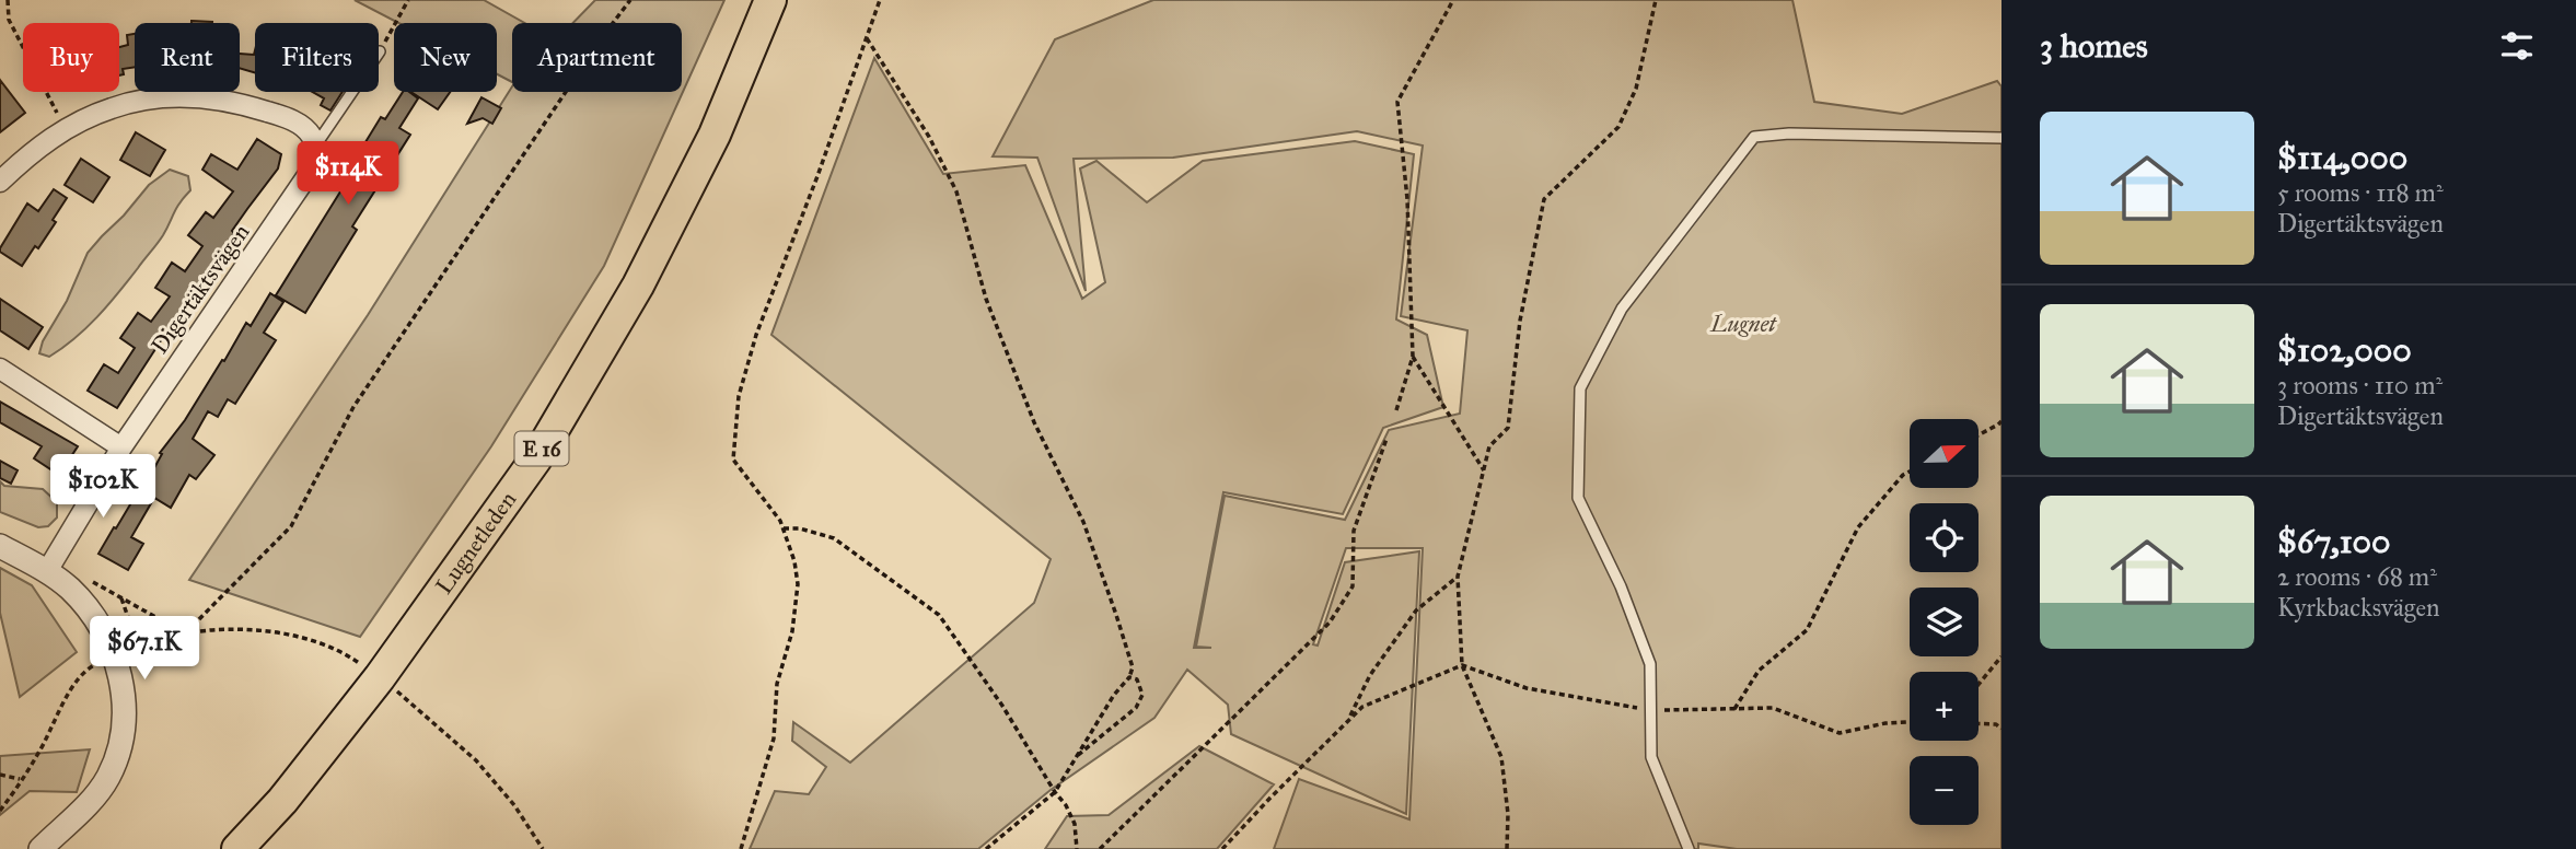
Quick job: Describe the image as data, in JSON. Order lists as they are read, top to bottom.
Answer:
{
  "streets": {
    "highway": ["E 16", "Lugnetleden"],
    "street": ["Digertäktsvägen"]
  },
  "parks": ["Lugnet"],
  "north": "right",
  "page": {
    "heading": "3 homes",
    "chip": [
      "Buy",
      "Rent",
      "Filters",
      "New",
      "Apartment"
    ],
    "list": [
      {
        "name": "$114,000",
        "note": "5 rooms · 118 m² · Digertäktsvägen"
      },
      {
        "name": "$102,000",
        "note": "3 rooms · 110 m² · Digertäktsvägen"
      },
      {
        "name": "$67,100",
        "note": "2 rooms · 68 m² · Kyrkbacksvägen"
      }
    ],
    "price": ["$114K", "$102K", "$67.1K"],
    "map_buttons": ["+", "−"]
  }
}
